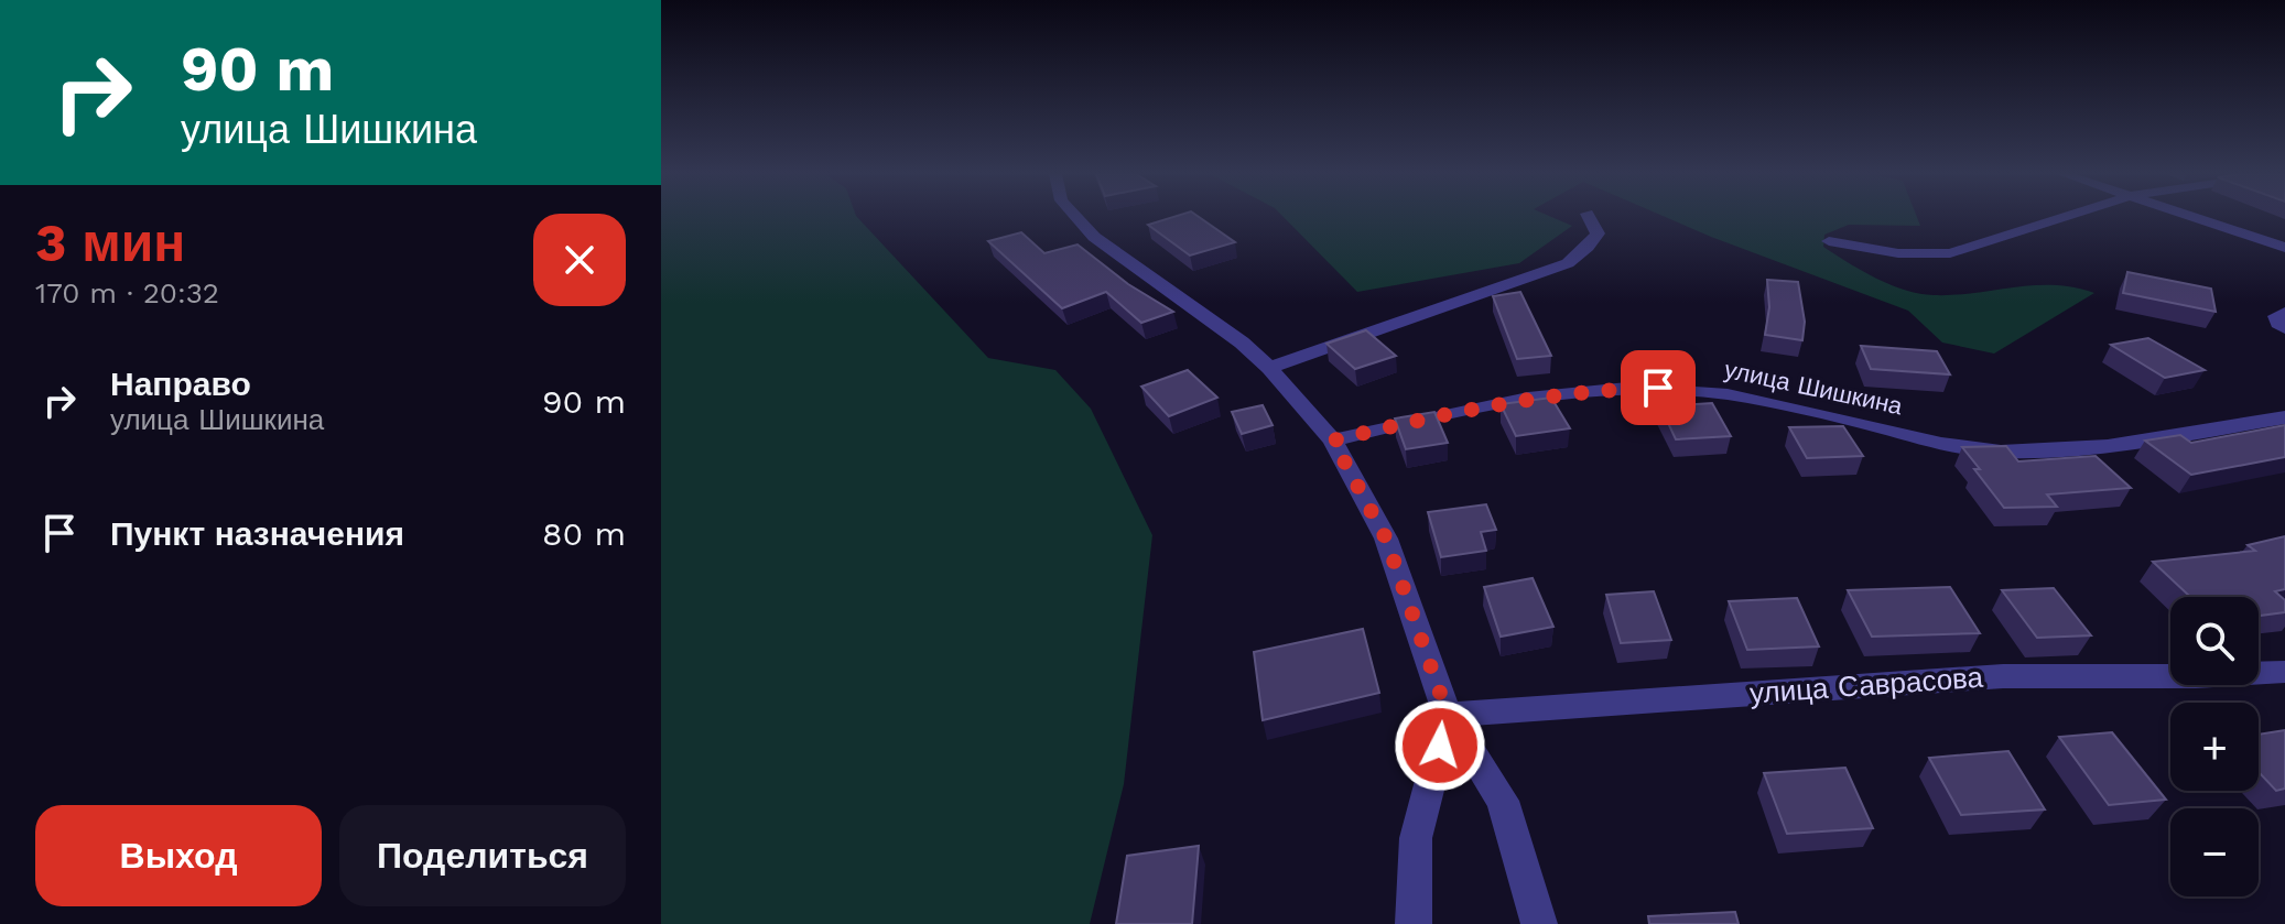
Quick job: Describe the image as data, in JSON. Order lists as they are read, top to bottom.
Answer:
{
  "streets": {
    "street": ["улица Шишкина", "улица Саврасова"]
  },
  "page": {
    "turn": ["90 m", "улица Шишкина"],
    "heading": ["3 мин", "170 m · 20:32"],
    "list": [
      {
        "name": "Направо",
        "note": "улица Шишкина",
        "value": "90 m"
      },
      {
        "name": "Пункт назначения",
        "value": "80 m"
      }
    ],
    "map_buttons": ["+", "−"],
    "buttons": ["Выход", "Поделиться"]
  }
}
